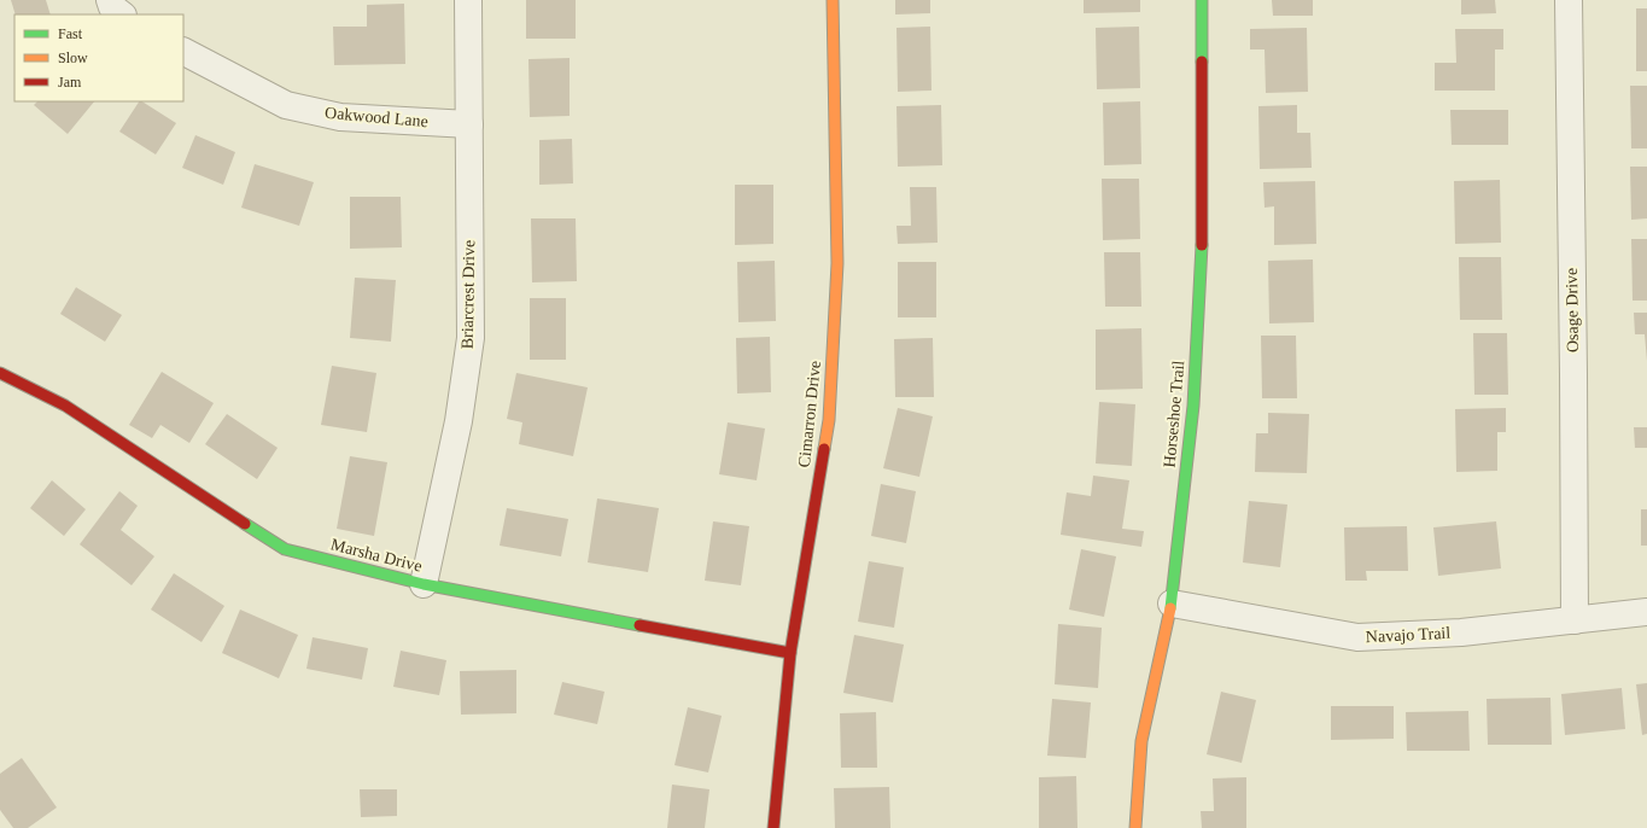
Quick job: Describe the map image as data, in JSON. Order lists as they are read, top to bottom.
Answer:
{
  "streets": {
    "street": [
      "Oakwood Lane",
      "Briarcrest Drive",
      "Osage Drive",
      "Cimarron Drive",
      "Horseshoe Trail",
      "Marsha Drive",
      "Navajo Trail"
    ]
  },
  "crossings": [
    ["Oakwood Lane", "Briarcrest Drive"],
    ["Briarcrest Drive", "Marsha Drive"],
    ["Osage Drive", "Navajo Trail"],
    ["Cimarron Drive", "Marsha Drive"],
    ["Horseshoe Trail", "Navajo Trail"]
  ],
  "legend": ["Fast", "Slow", "Jam"]
}
